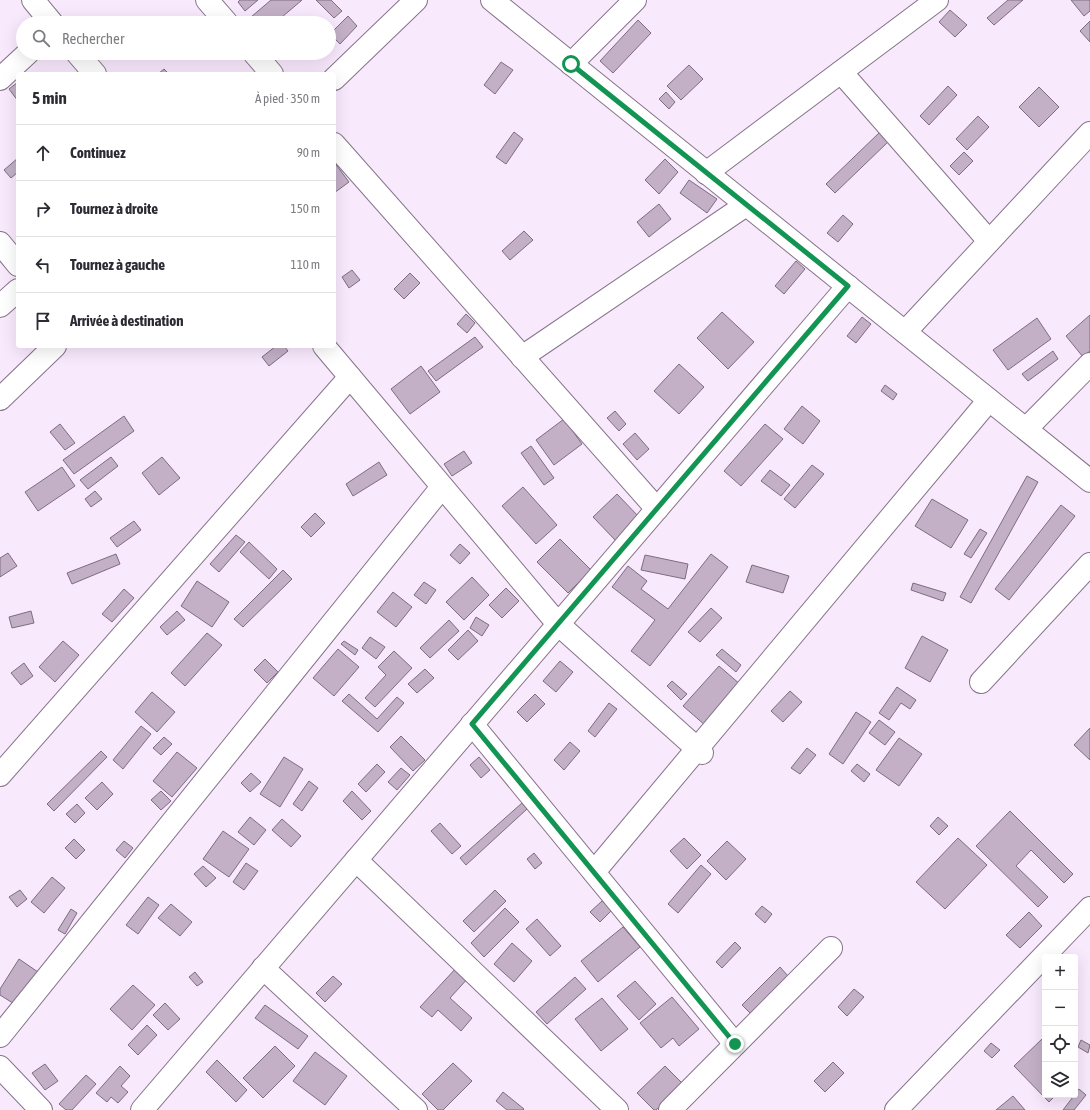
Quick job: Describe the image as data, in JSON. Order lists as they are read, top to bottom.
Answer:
{
  "page": {
    "search": "Rechercher",
    "heading": ["5 min", "À pied · 350 m"],
    "list": [
      ["Continuez", "90 m"],
      ["Tournez à droite", "150 m"],
      ["Tournez à gauche", "110 m"],
      "Arrivée à destination"
    ],
    "map_buttons": ["+", "−"]
  }
}
